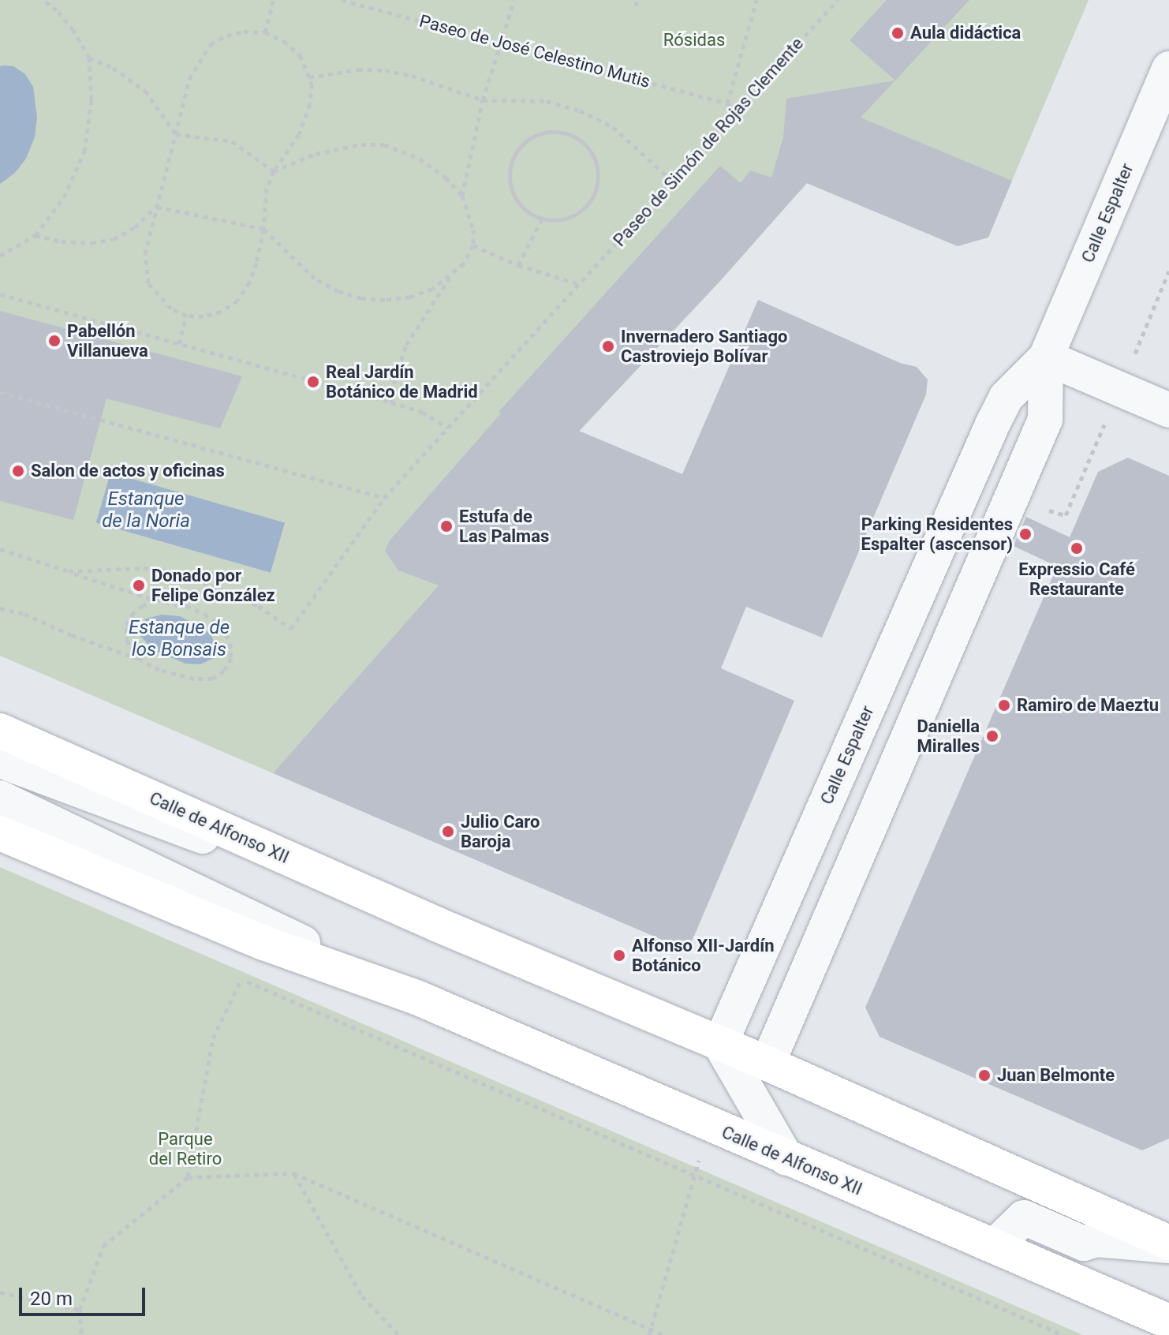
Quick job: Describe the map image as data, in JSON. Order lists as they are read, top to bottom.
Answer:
{
  "streets": {
    "main road": ["Calle de Alfonso XII"],
    "street": ["Calle Espalter"],
    "path": ["Paseo de José Celestino Mutis", "Paseo de Simón de Rojas Clemente"]
  },
  "crossings": [
    ["Calle Espalter", "Calle de Alfonso XII"]
  ],
  "water": ["Estanque de la Noria", "Estanque de los Bonsais"],
  "parks": ["Rósidas", "Parque del Retiro"],
  "places": [
    "Aula didáctica",
    "Pabellón Villanueva",
    "Invernadero Santiago Castroviejo Bolívar",
    "Real Jardín Botánico de Madrid",
    "Salon de actos y oficinas",
    "Estufa de Las Palmas",
    "Parking Residentes Espalter (ascensor)",
    "Expressio Café Restaurante",
    "Donado por Felipe González",
    "Ramiro de Maeztu",
    "Daniella Miralles",
    "Julio Caro Baroja",
    "Alfonso XII-Jardín Botánico",
    "Juan Belmonte"
  ],
  "scale_bar": "20 m"
}
